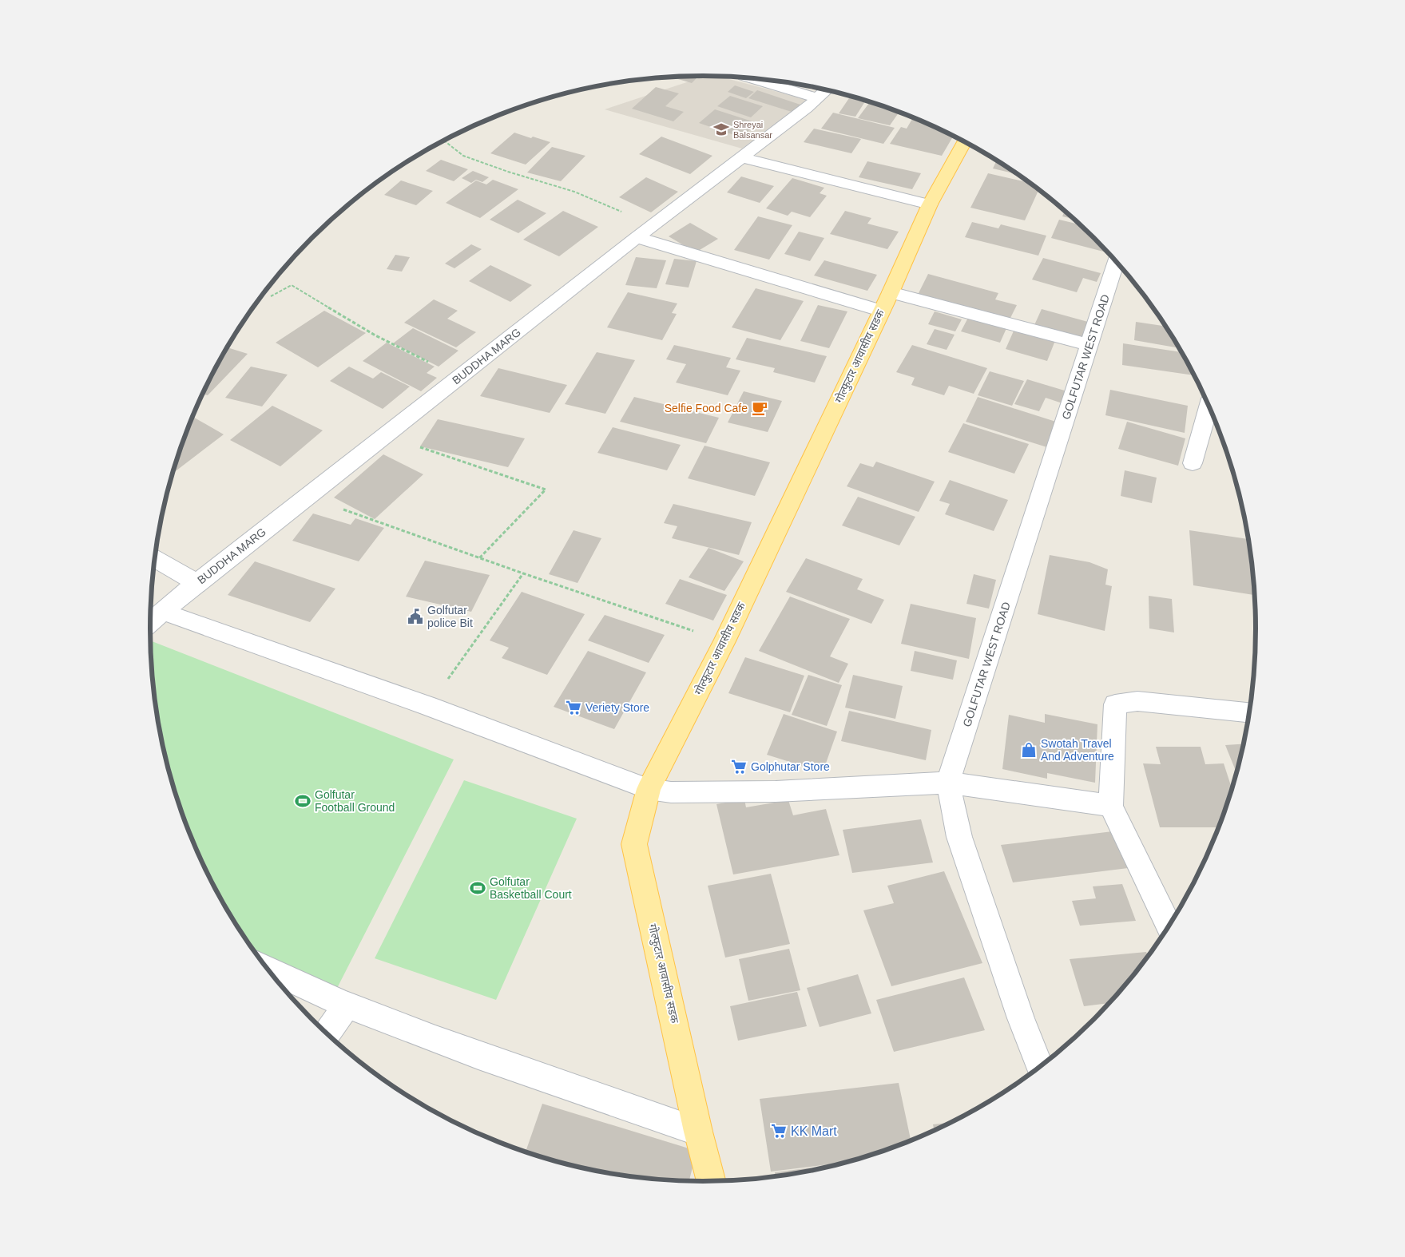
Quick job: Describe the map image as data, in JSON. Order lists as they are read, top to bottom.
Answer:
{
  "streets": {
    "main road": ["गोल्फुटार आवासीय सडक"],
    "street": ["BUDDHA MARG", "GOLFUTAR WEST ROAD"]
  },
  "places": {
    "school or university": ["Shreyai Balsansar"],
    "cafe": ["Selfie Food Cafe"],
    "public building": ["Golfutar police Bit"],
    "supermarket": ["Veriety Store", "Golphutar Store", "KK Mart"],
    "shop": ["Swotah Travel And Adventure"],
    "sports": ["Golfutar Football Ground", "Golfutar Basketball Court"]
  }
}
